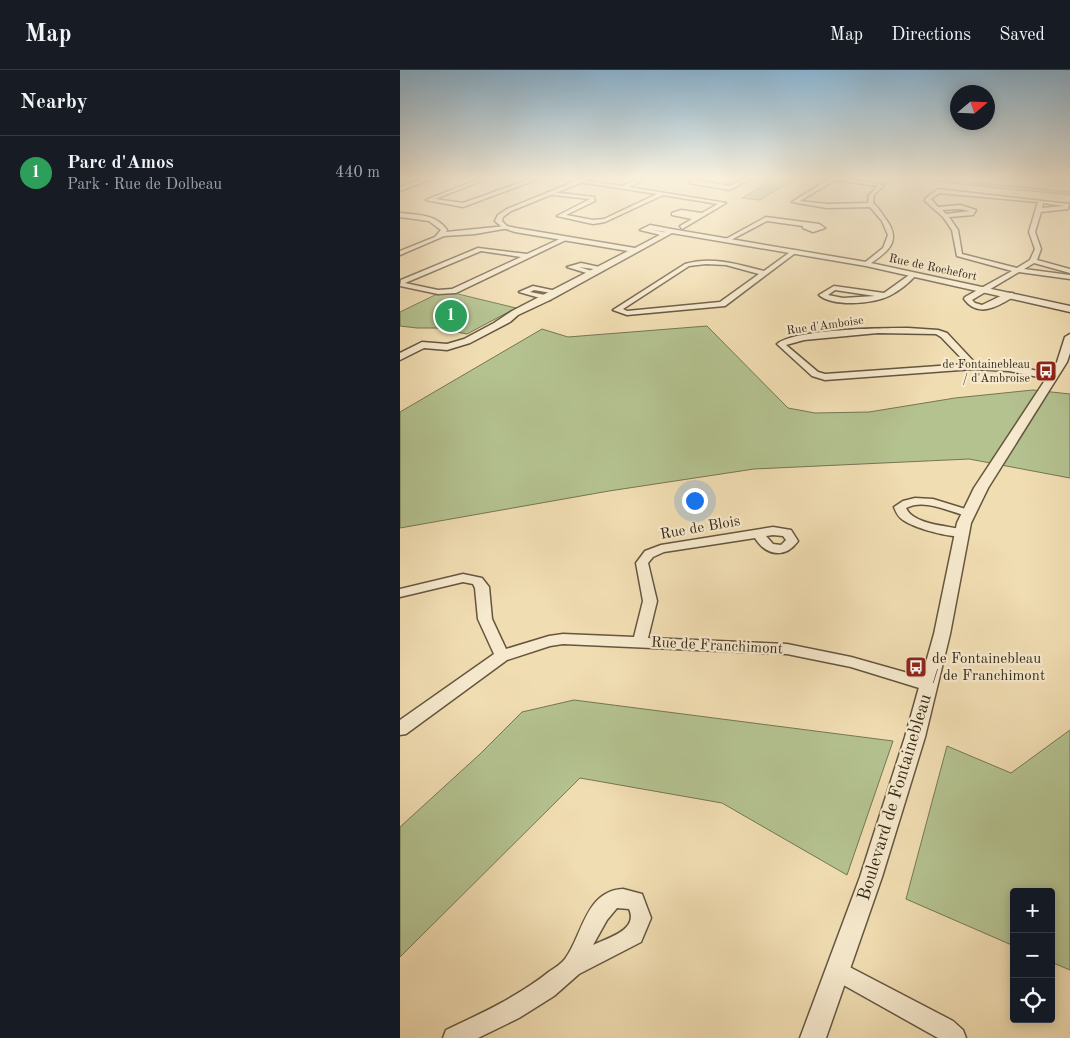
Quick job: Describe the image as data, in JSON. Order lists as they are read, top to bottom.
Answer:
{
  "streets": {
    "street": [
      "Rue de Rochefort",
      "Rue d'Amboise",
      "Rue de Blois",
      "Rue de Franchimont",
      "Boulevard de Fontainebleau"
    ]
  },
  "crossings": [
    ["Rue d'Amboise", "Boulevard de Fontainebleau"],
    ["Rue de Blois", "Rue de Franchimont"],
    ["Rue de Franchimont", "Boulevard de Fontainebleau"]
  ],
  "places": {
    "bus stop": ["de Fontainebleau / d'Ambroise", "de Fontainebleau / de Franchimont"]
  },
  "north": "right",
  "page": {
    "header": "Map",
    "nav": ["Map", "Directions", "Saved"],
    "heading": "Nearby",
    "list": [
      {
        "mark": "1",
        "name": "Parc d'Amos",
        "note": "Park · Rue de Dolbeau",
        "value": "440 m"
      }
    ],
    "pins": "1",
    "map_buttons": ["+", "−"]
  }
}
